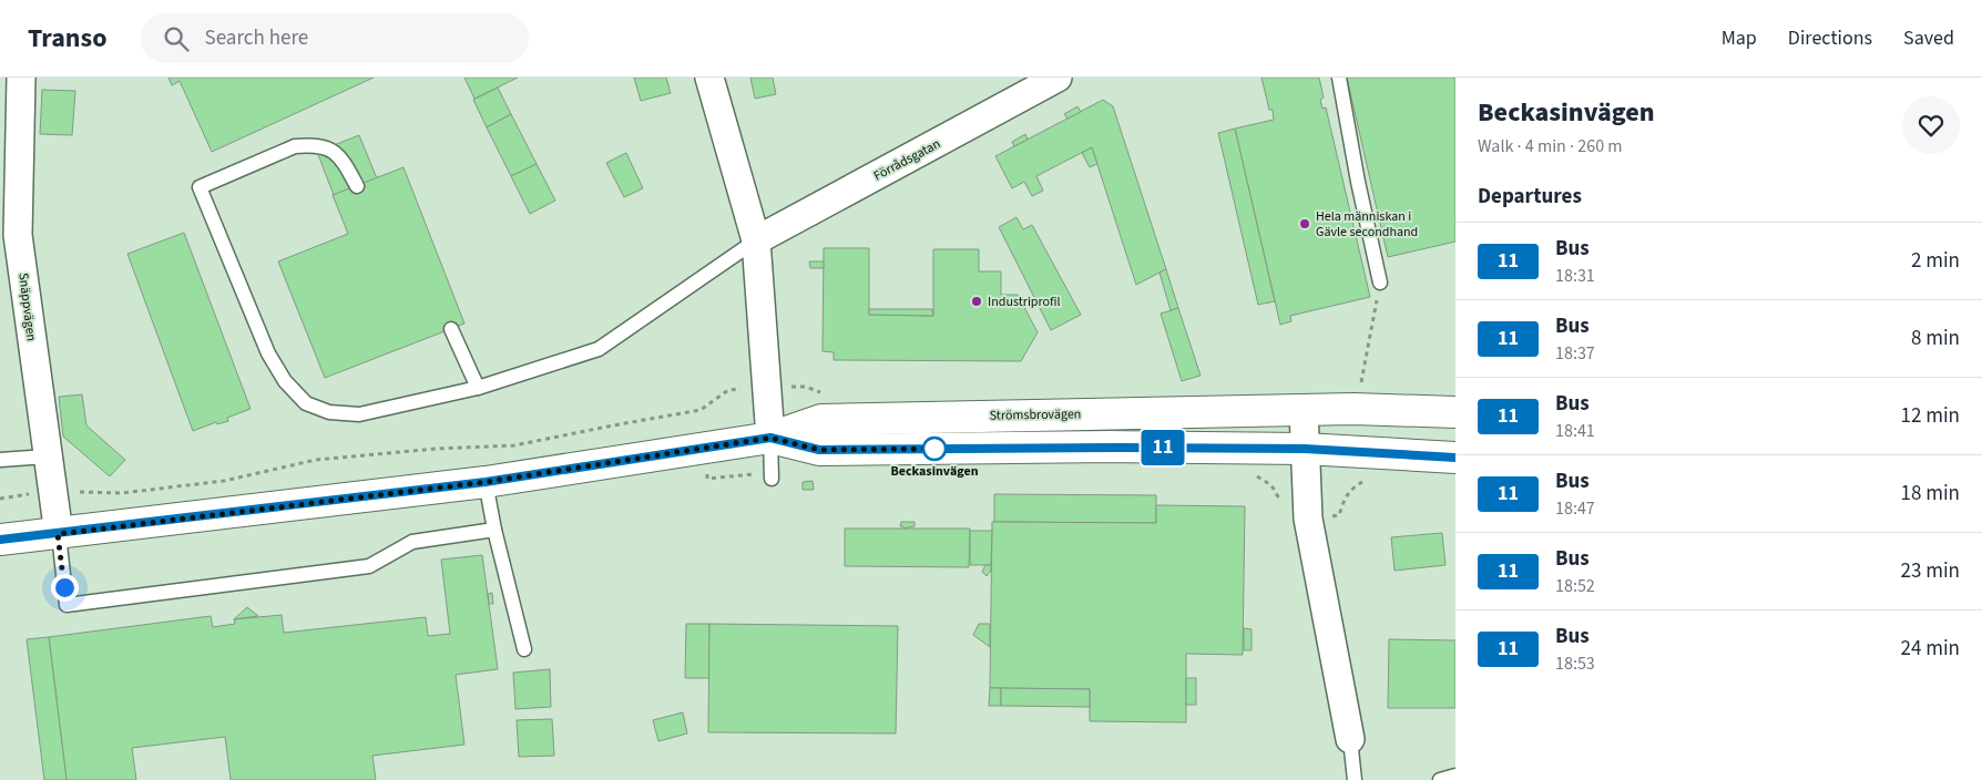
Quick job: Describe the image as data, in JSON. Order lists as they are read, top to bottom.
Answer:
{
  "streets": {
    "main road": ["Strömsbrovägen"],
    "street": ["Förrådsgatan", "Snäppvägen"]
  },
  "crossings": [
    ["Snäppvägen", "Strömsbrovägen"]
  ],
  "places": ["Hela människan i Gävle secondhand", "Industriprofil", "Beckasinvägen"],
  "lines": ["bus line 11"],
  "page": {
    "header": "Transo",
    "search": "Search here",
    "nav": ["Map", "Directions", "Saved"],
    "on_map": "11",
    "heading": [
      ["Beckasinvägen", "Walk · 4 min · 260 m"],
      "Departures"
    ],
    "list": [
      {
        "mark": "11",
        "name": "Bus",
        "note": "18:31",
        "value": "2 min"
      },
      {
        "mark": "11",
        "name": "Bus",
        "note": "18:37",
        "value": "8 min"
      },
      {
        "mark": "11",
        "name": "Bus",
        "note": "18:41",
        "value": "12 min"
      },
      {
        "mark": "11",
        "name": "Bus",
        "note": "18:47",
        "value": "18 min"
      },
      {
        "mark": "11",
        "name": "Bus",
        "note": "18:52",
        "value": "23 min"
      },
      {
        "mark": "11",
        "name": "Bus",
        "note": "18:53",
        "value": "24 min"
      }
    ]
  }
}
